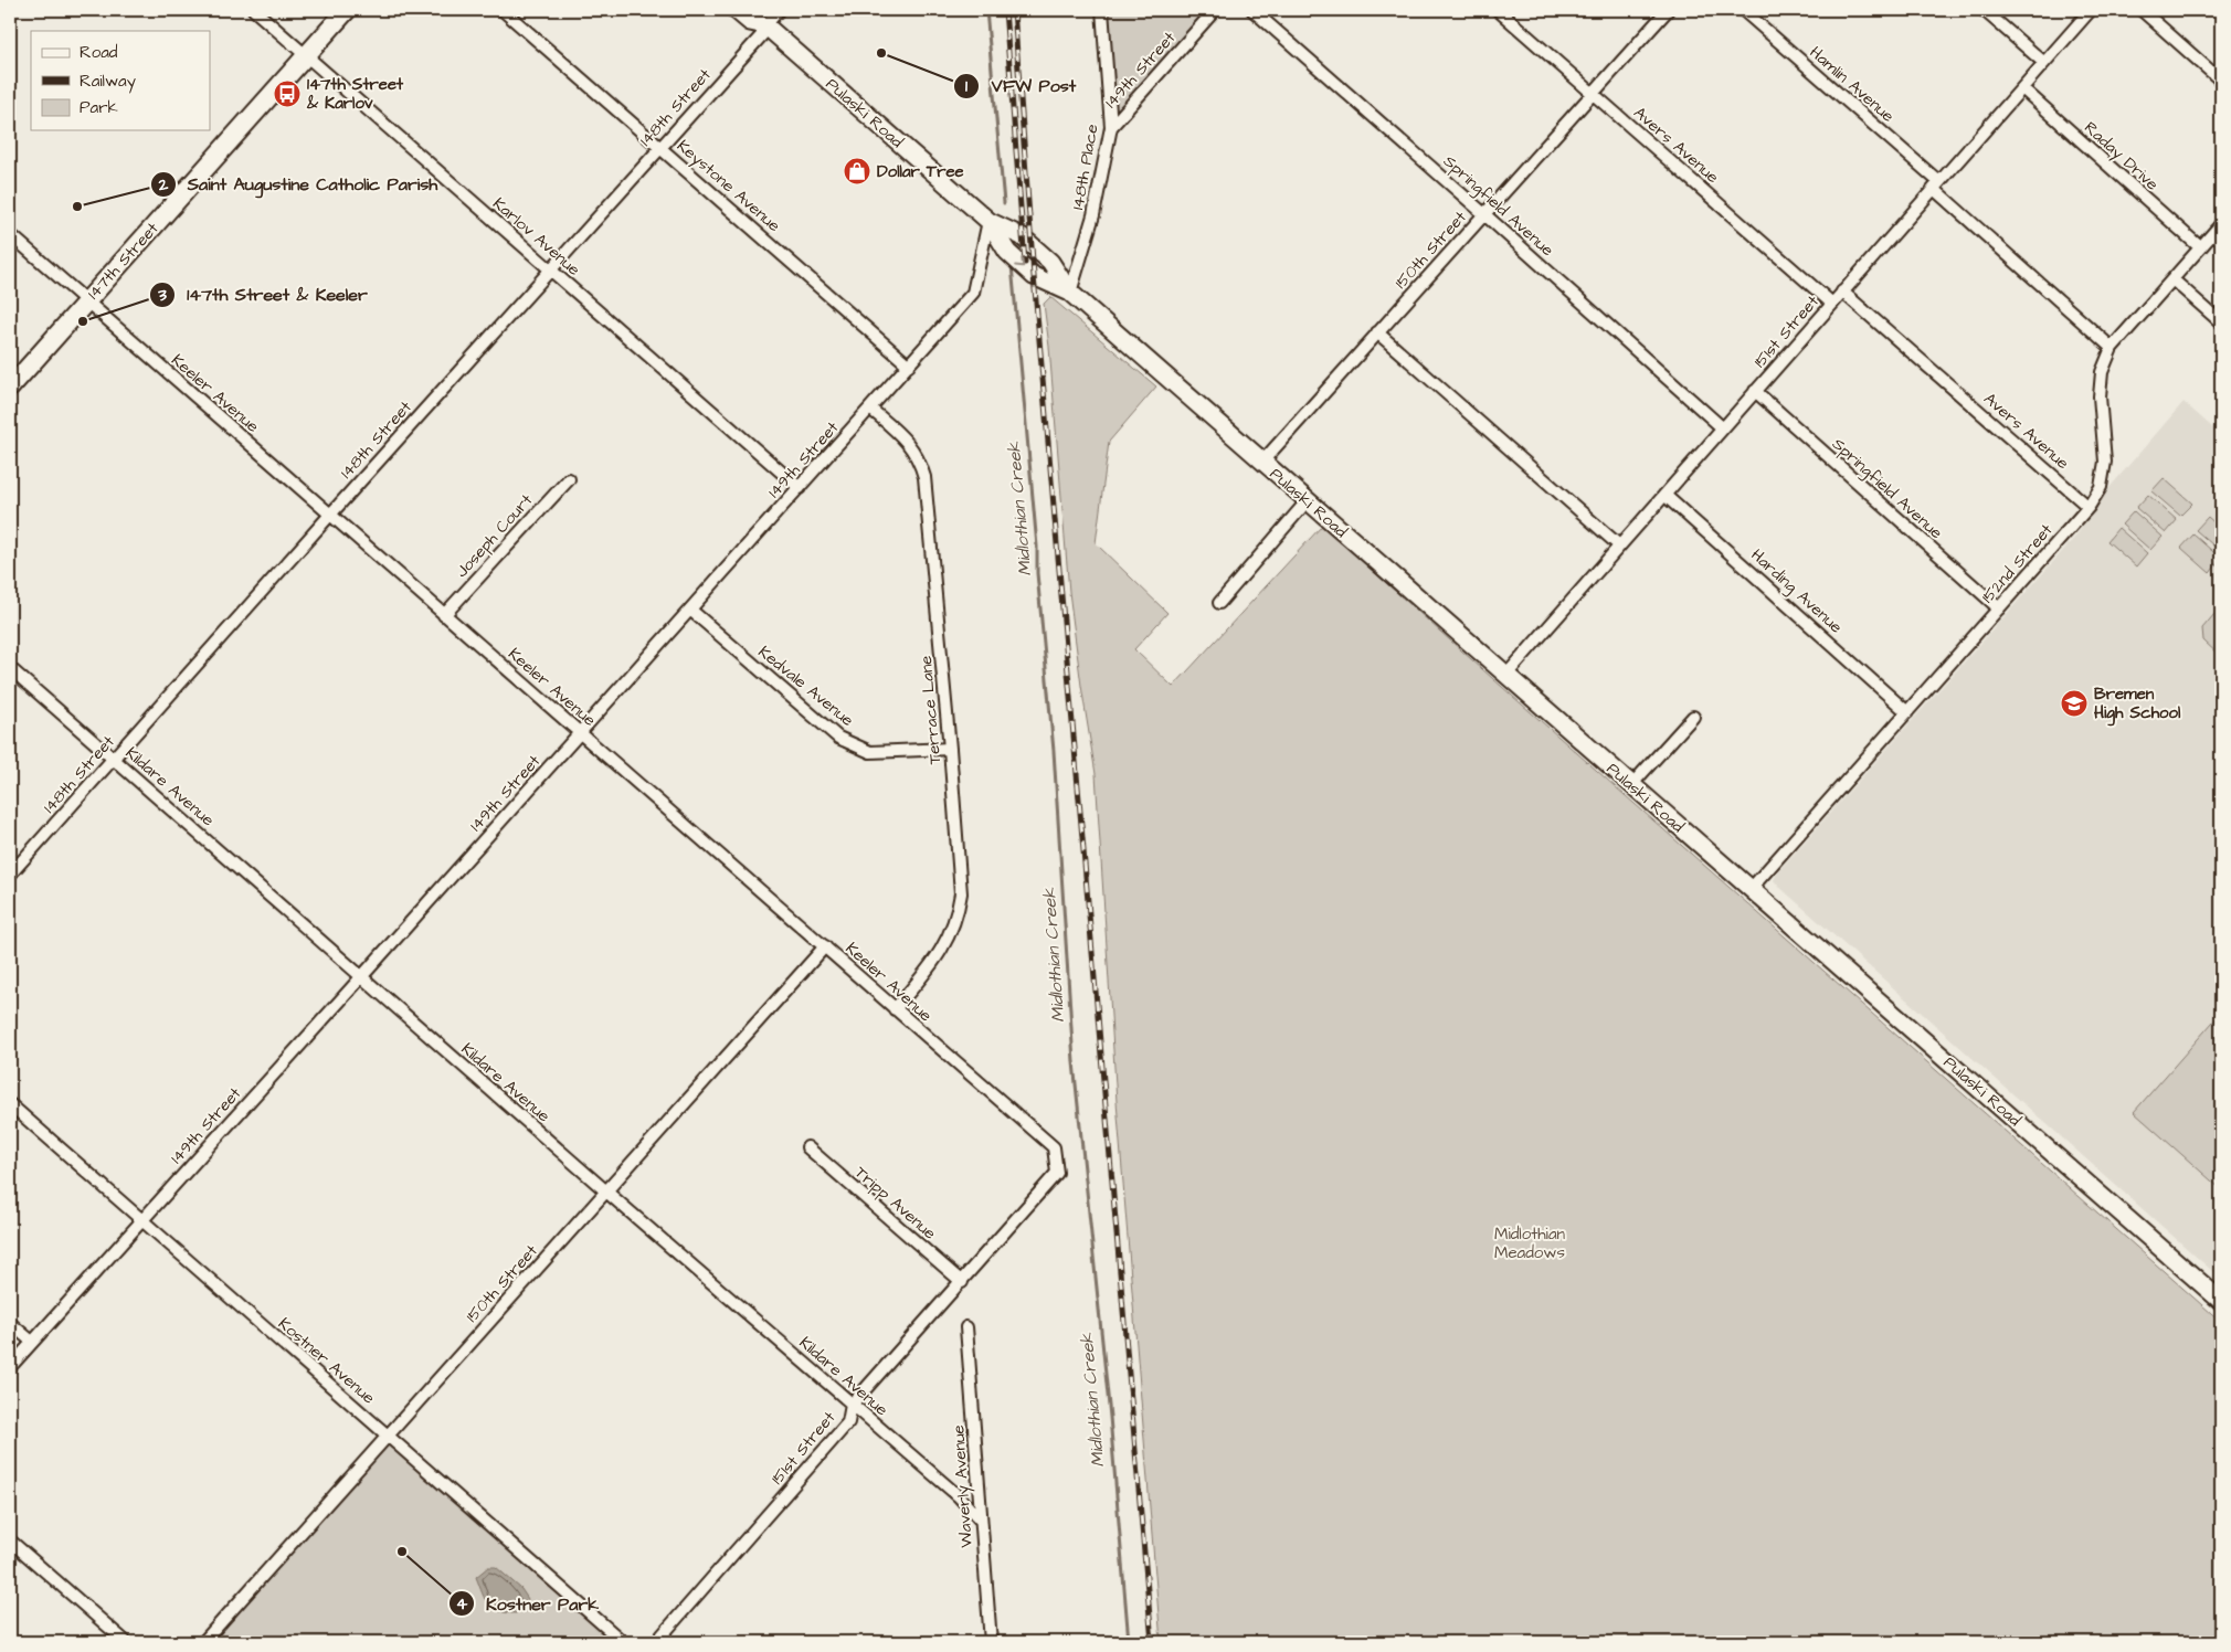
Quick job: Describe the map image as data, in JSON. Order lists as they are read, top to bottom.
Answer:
{
  "streets": {
    "main road": ["Pulaski Road", "147th Street"],
    "street": [
      "149th Street",
      "Hamlin Avenue",
      "148th Street",
      "Avers Avenue",
      "Raday Drive",
      "148th Place",
      "Keystone Avenue",
      "Springfield Avenue",
      "Karlov Avenue",
      "150th Street",
      "151st Street",
      "Keeler Avenue",
      "Joseph Court",
      "152nd Street",
      "Harding Avenue",
      "Kedvale Avenue",
      "Terrace Lane",
      "Kildare Avenue",
      "Tripp Avenue",
      "Kostner Avenue",
      "Waverly Avenue"
    ]
  },
  "crossings": [
    ["149th Street", "Pulaski Road"],
    ["149th Street", "148th Place"],
    ["149th Street", "Keystone Avenue"],
    ["149th Street", "Karlov Avenue"],
    ["149th Street", "Keeler Avenue"],
    ["149th Street", "Kedvale Avenue"],
    ["149th Street", "Terrace Lane"],
    ["149th Street", "Kildare Avenue"],
    ["149th Street", "Kostner Avenue"],
    ["Hamlin Avenue", "151st Street"],
    ["Hamlin Avenue", "152nd Street"],
    ["148th Street", "Pulaski Road"],
    ["148th Street", "Keystone Avenue"],
    ["148th Street", "Karlov Avenue"],
    ["148th Street", "Keeler Avenue"],
    ["148th Street", "Kildare Avenue"],
    ["Pulaski Road", "148th Place"],
    ["Pulaski Road", "150th Street"],
    ["Pulaski Road", "151st Street"],
    ["Pulaski Road", "152nd Street"],
    ["Avers Avenue", "150th Street"],
    ["Avers Avenue", "151st Street"],
    ["Avers Avenue", "152nd Street"],
    ["Raday Drive", "151st Street"],
    ["Raday Drive", "152nd Street"],
    ["Springfield Avenue", "150th Street"],
    ["Springfield Avenue", "151st Street"],
    ["Springfield Avenue", "152nd Street"],
    ["Karlov Avenue", "147th Street"],
    ["150th Street", "Keeler Avenue"],
    ["150th Street", "Kildare Avenue"],
    ["150th Street", "Kostner Avenue"],
    ["147th Street", "Keeler Avenue"],
    ["151st Street", "Keeler Avenue"],
    ["151st Street", "Harding Avenue"],
    ["151st Street", "Kildare Avenue"],
    ["151st Street", "Tripp Avenue"],
    ["Keeler Avenue", "Joseph Court"],
    ["Keeler Avenue", "Terrace Lane"],
    ["152nd Street", "Harding Avenue"],
    ["Kedvale Avenue", "Terrace Lane"],
    ["Kildare Avenue", "Waverly Avenue"]
  ],
  "water": ["Midlothian Creek"],
  "parks": ["Midlothian Meadows"],
  "places": {
    "other": [
      "VFW Post",
      "Saint Augustine Catholic Parish",
      "147th Street & Keeler",
      "Kostner Park"
    ],
    "bus stop": ["147th Street & Karlov"],
    "shop": ["Dollar Tree"],
    "school or university": ["Bremen High School"]
  },
  "legend": ["Road", "Railway", "Park"]
}
